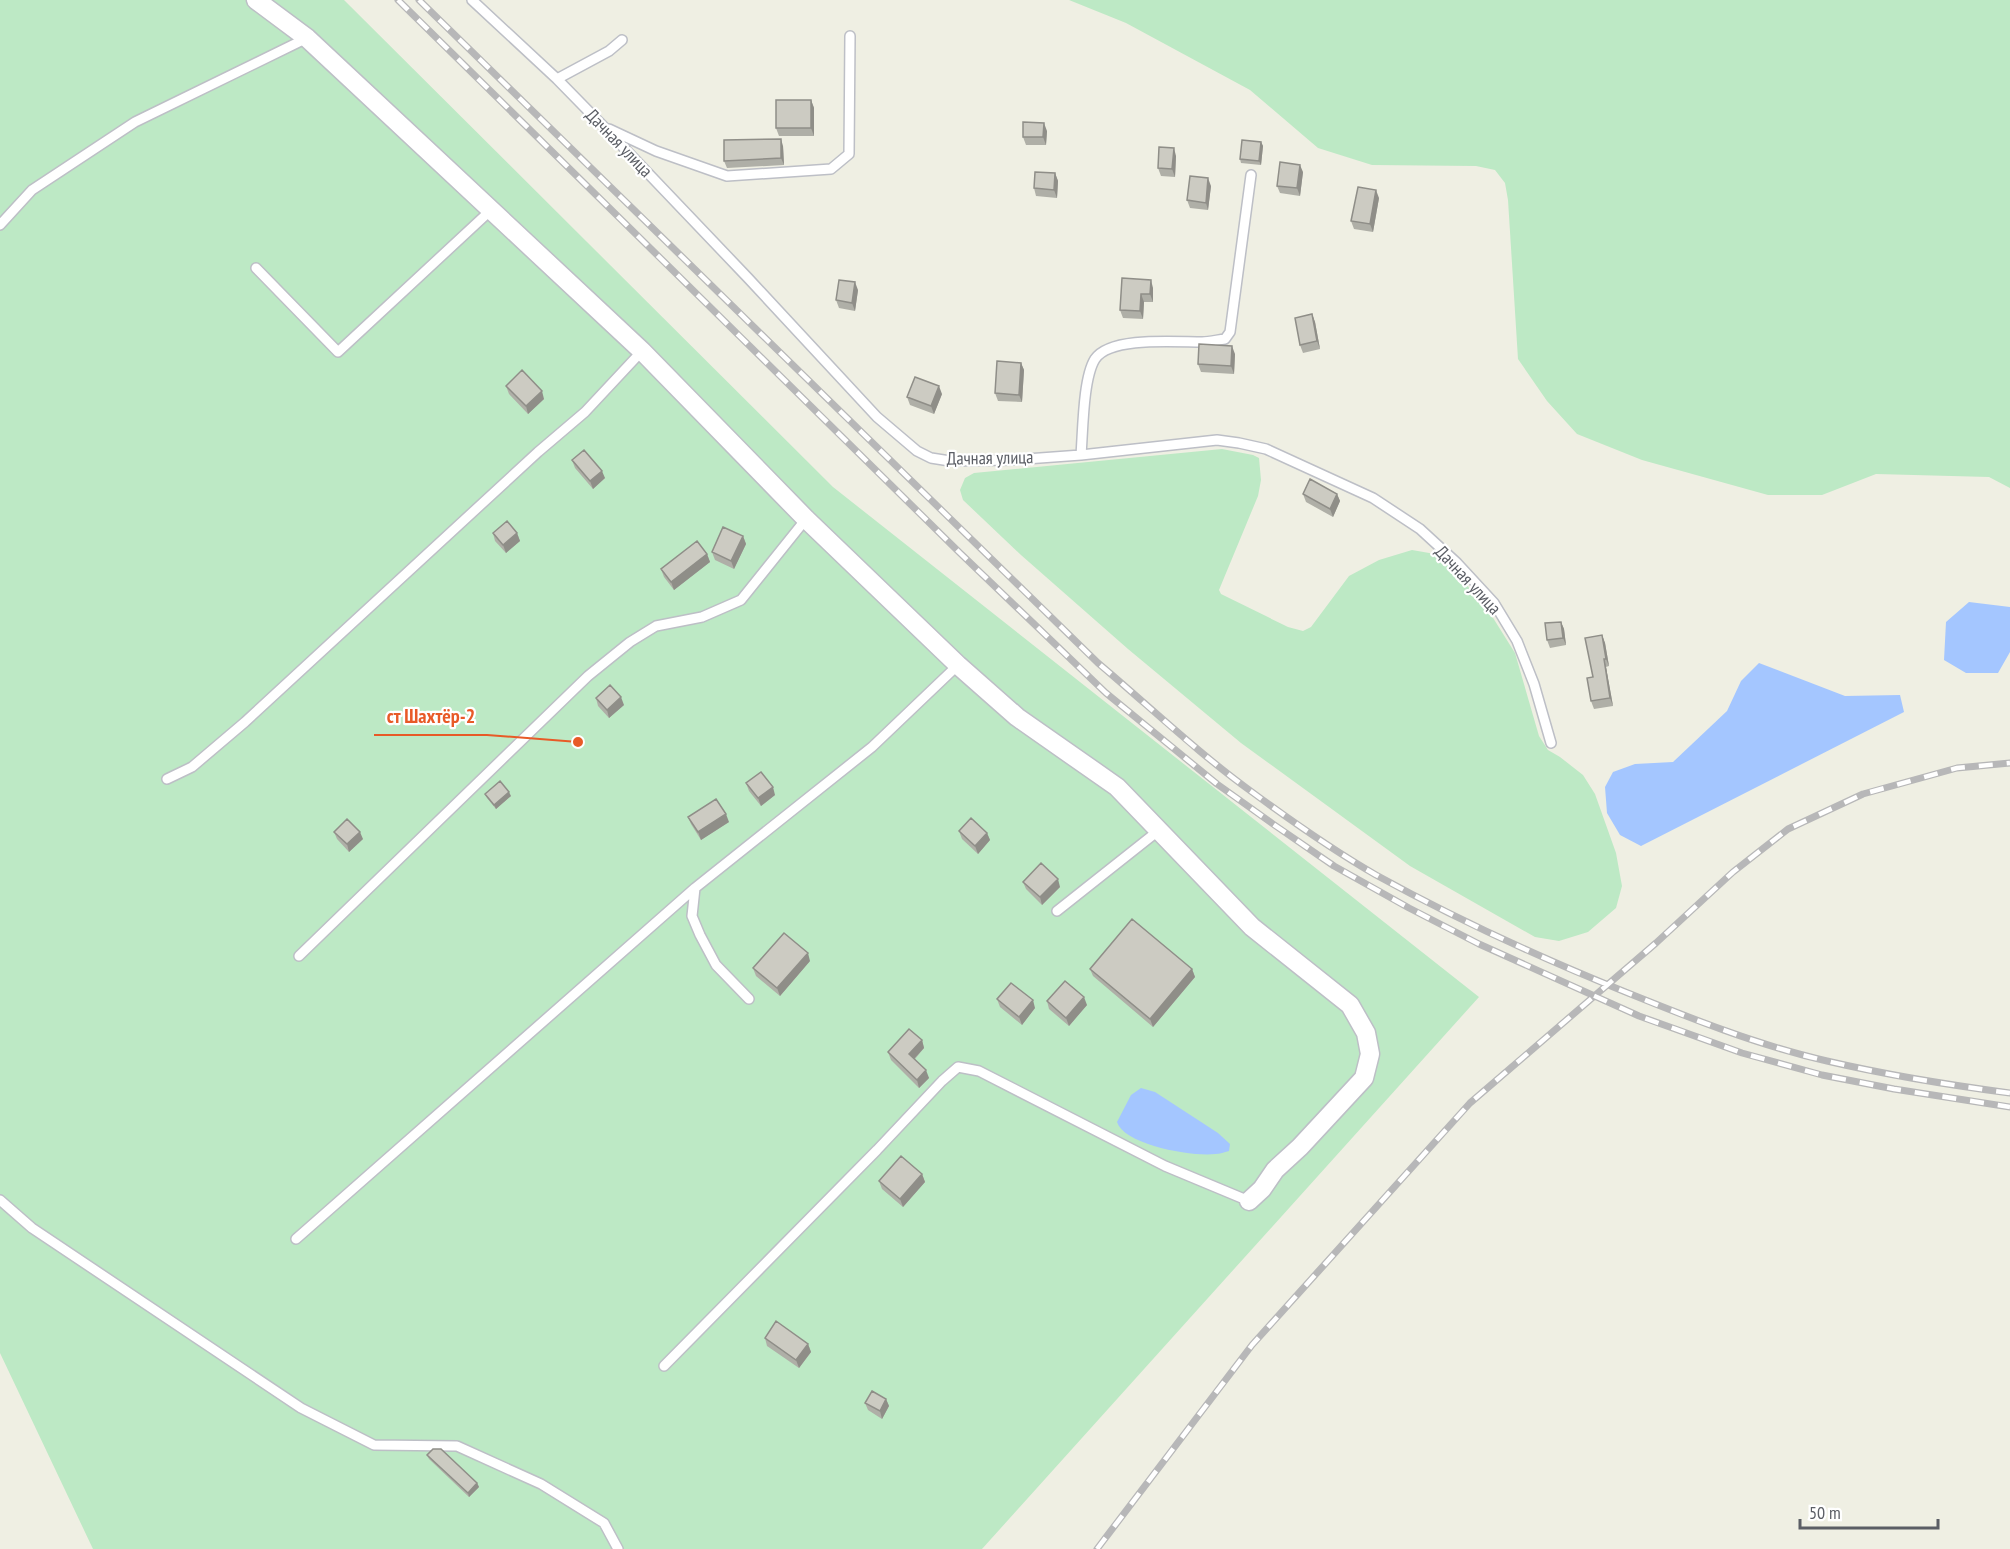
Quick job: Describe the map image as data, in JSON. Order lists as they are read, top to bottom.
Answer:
{
  "streets": {
    "lane": ["Дачная улица"]
  },
  "places": ["ст Шахтёр-2"],
  "scale_bar": "50 m"
}
